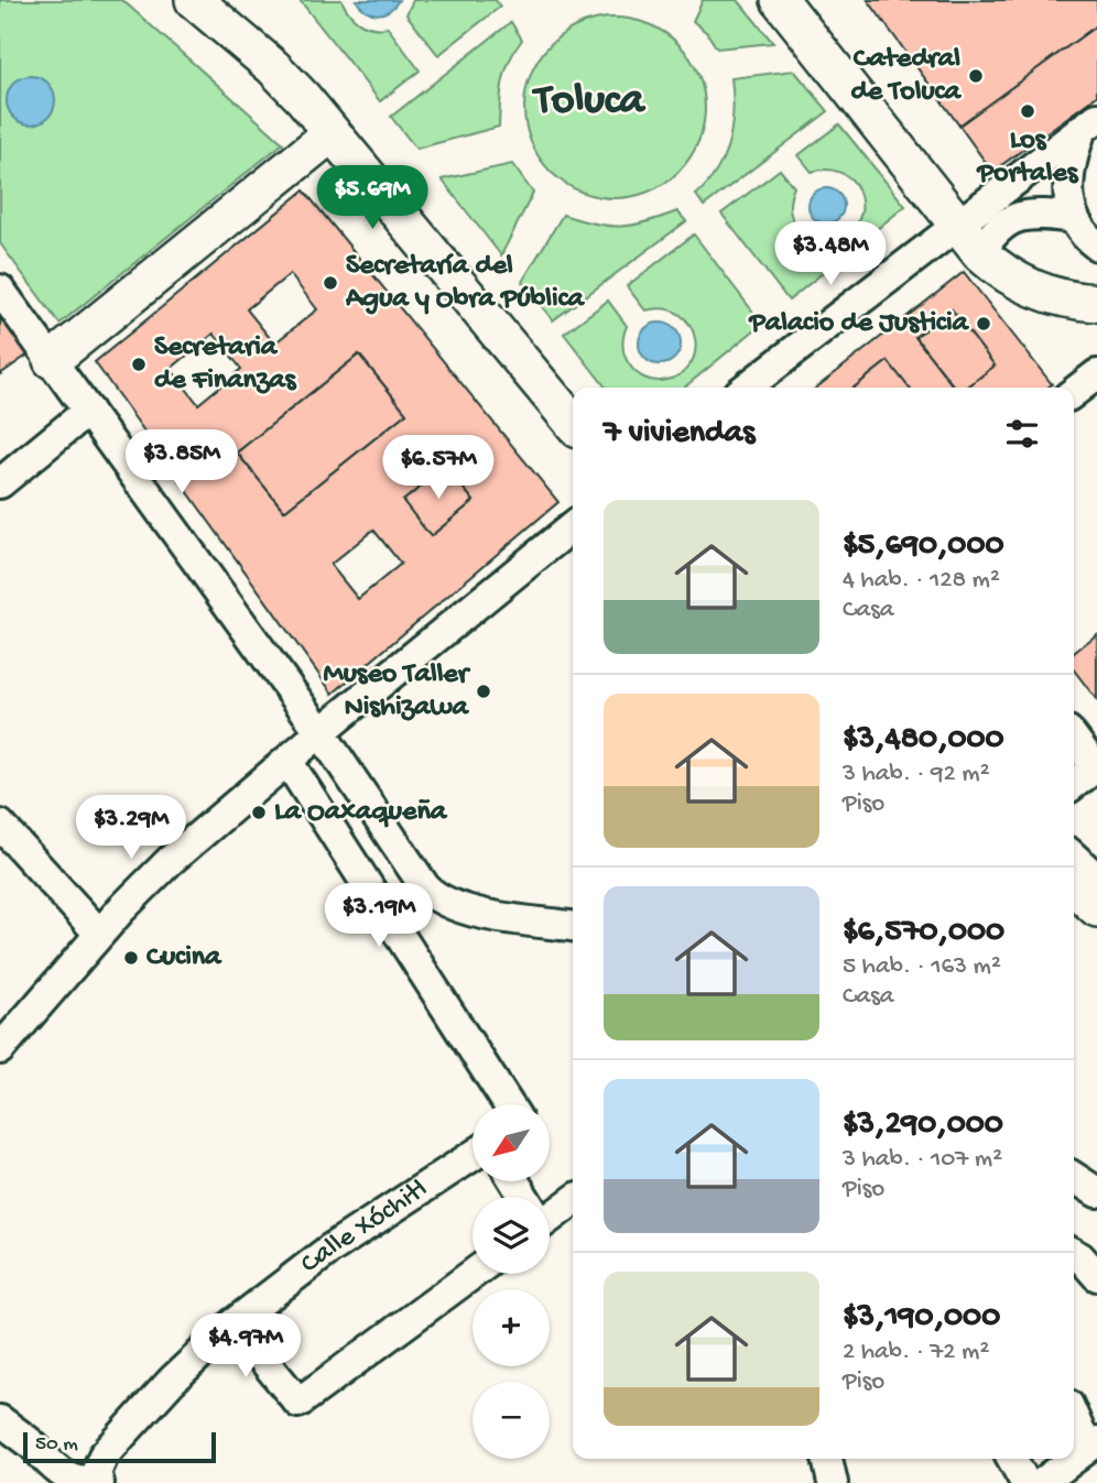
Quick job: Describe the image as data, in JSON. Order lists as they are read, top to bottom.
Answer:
{
  "streets": {
    "street": ["Calle Xóchitl"]
  },
  "districts": ["Toluca"],
  "places": [
    "Catedral de Toluca",
    "Los Portales",
    "Secretaría del Agua y Obra Pública",
    "Palacio de Justicia",
    "Secretaria de Finanzas",
    "Museo Taller Nishizawa",
    "La Oaxaqueña",
    "Cucina"
  ],
  "scale_bar": "50 m",
  "north": "bottom left",
  "page": {
    "price": [
      "$5.69M",
      "$3.48M",
      "$3.85M",
      "$6.57M",
      "$3.29M",
      "$3.19M",
      "$4.97M"
    ],
    "heading": "7 viviendas",
    "list": [
      {
        "name": "$5,690,000",
        "note": "4 hab. · 128 m² · Casa"
      },
      {
        "name": "$3,480,000",
        "note": "3 hab. · 92 m² · Piso"
      },
      {
        "name": "$6,570,000",
        "note": "5 hab. · 163 m² · Casa"
      },
      {
        "name": "$3,290,000",
        "note": "3 hab. · 107 m² · Piso"
      },
      {
        "name": "$3,190,000",
        "note": "2 hab. · 72 m² · Piso"
      }
    ],
    "map_buttons": ["+", "−"],
    "scale": "50 m"
  }
}
